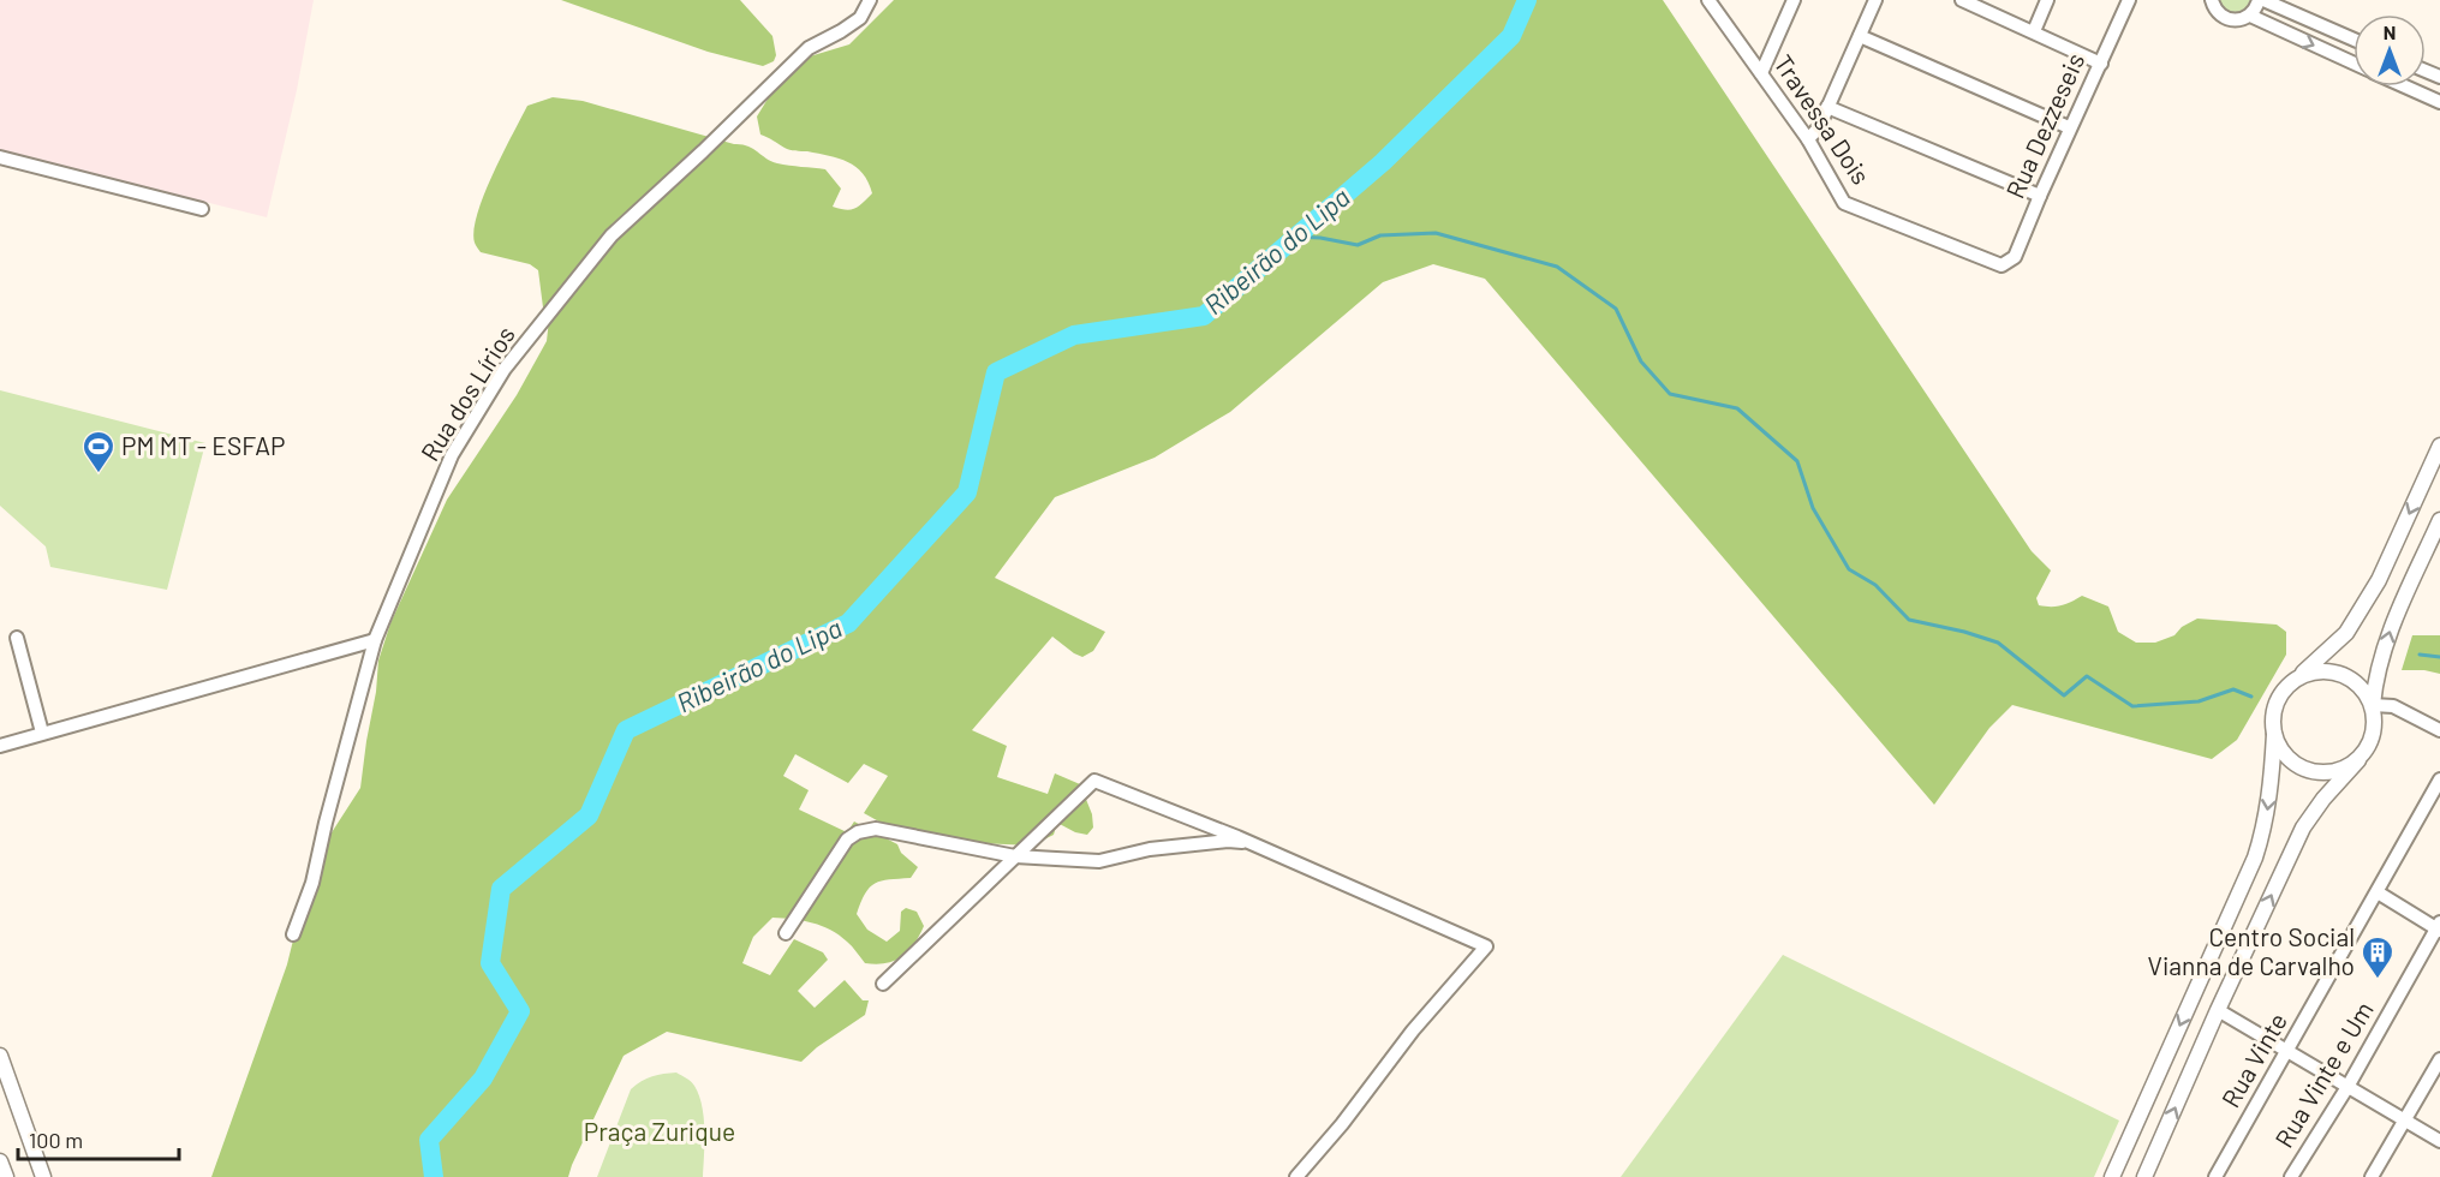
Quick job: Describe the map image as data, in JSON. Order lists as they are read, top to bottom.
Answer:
{
  "streets": {
    "street": [
      "Travessa Dois",
      "Rua Dezzeseis",
      "Rua dos Lírios",
      "Rua Vinte",
      "Rua Vinte e Um"
    ]
  },
  "crossings": [
    ["Travessa Dois", "Rua Dezzeseis"]
  ],
  "water": ["Ribeirão do Lipa"],
  "parks": ["Praça Zurique"],
  "places": {
    "sports": ["PM MT - ESFAP"],
    "building": ["Centro Social Vianna de Carvalho"]
  },
  "scale_bar": "100 m",
  "north": "top"
}
